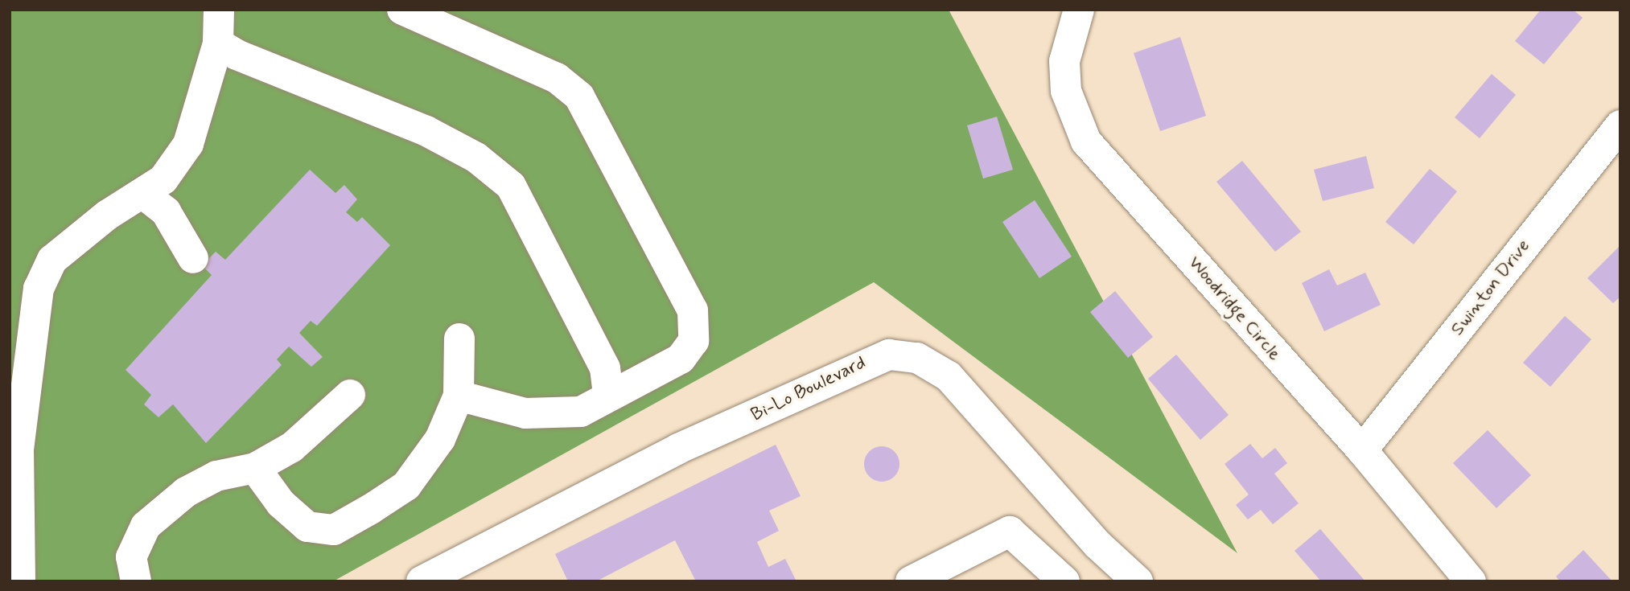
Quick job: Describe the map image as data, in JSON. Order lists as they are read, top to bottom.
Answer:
{
  "streets": {
    "street": ["Swinton Drive", "Woodridge Circle", "Bi-Lo Boulevard"]
  },
  "crossings": [
    ["Swinton Drive", "Woodridge Circle"]
  ]
}
